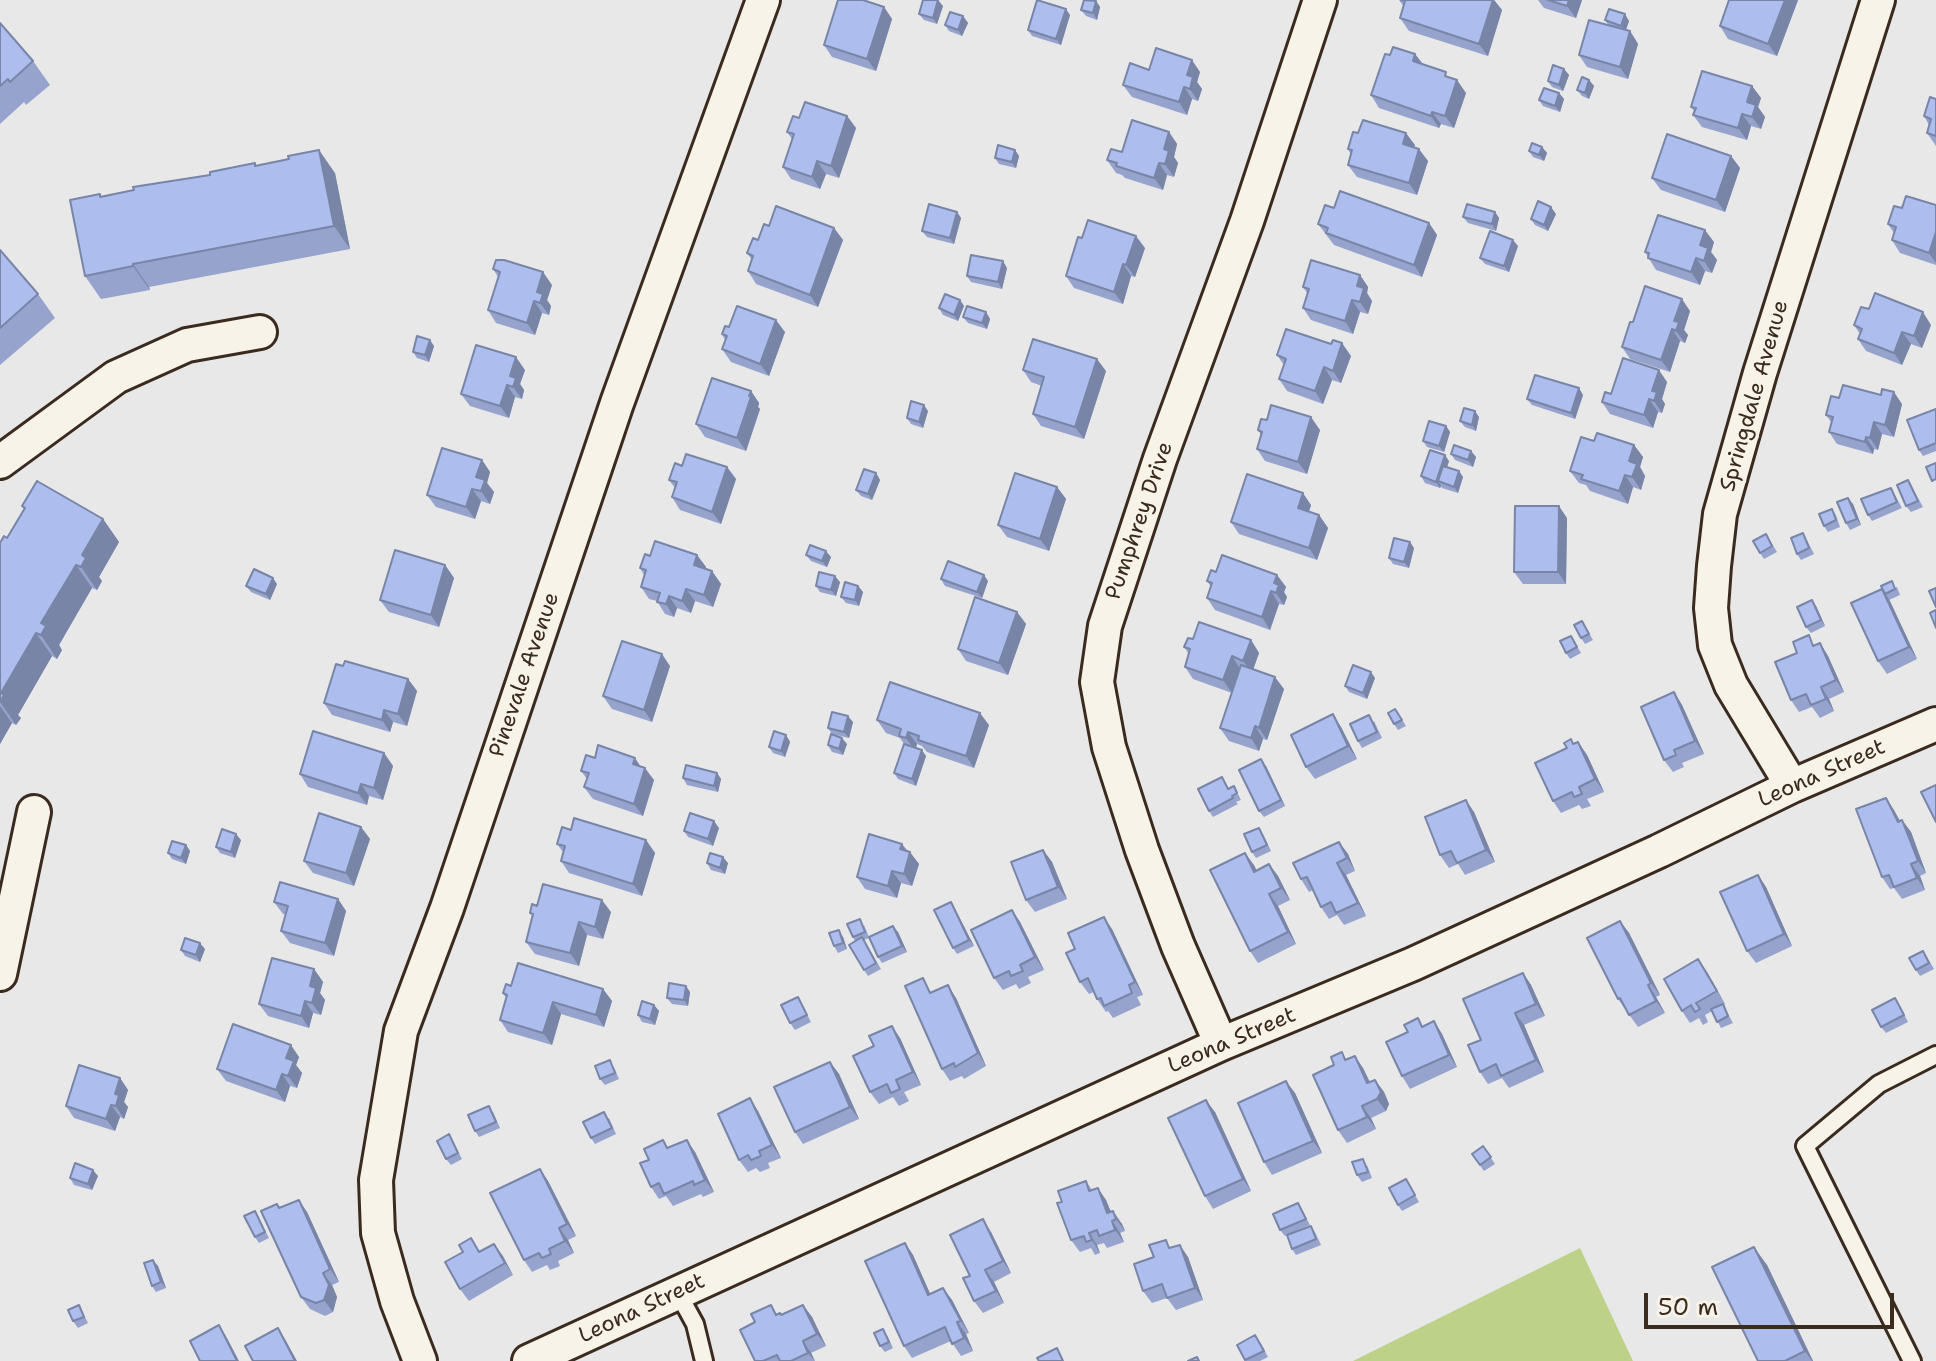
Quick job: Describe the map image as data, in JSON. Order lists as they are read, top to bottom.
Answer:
{
  "streets": {
    "street": [
      "Springdale Avenue",
      "Pumphrey Drive",
      "Pinevale Avenue",
      "Leona Street"
    ]
  },
  "crossings": [
    ["Springdale Avenue", "Leona Street"],
    ["Pumphrey Drive", "Leona Street"]
  ],
  "scale_bar": "50 m"
}
